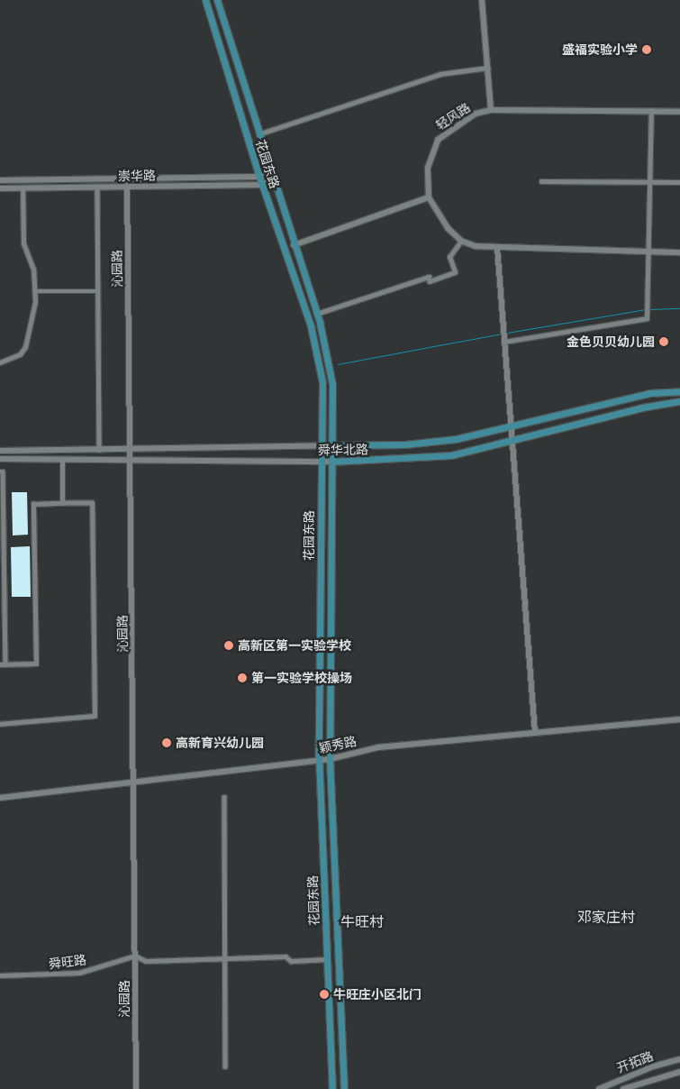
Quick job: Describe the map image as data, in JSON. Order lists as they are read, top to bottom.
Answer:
{
  "streets": {
    "main road": ["花园东路", "舜华北路"],
    "street": [
      "轻风路",
      "崇华路",
      "沁园路",
      "颖秀路",
      "舜旺路",
      "开拓路"
    ]
  },
  "crossings": [
    ["花园东路", "崇华路"],
    ["花园东路", "舜华北路"],
    ["花园东路", "颖秀路"],
    ["崇华路", "沁园路"],
    ["沁园路", "舜华北路"],
    ["沁园路", "颖秀路"],
    ["沁园路", "舜旺路"]
  ],
  "districts": ["邓家庄村", "牛旺村"],
  "places": [
    "盛福实验小学",
    "金色贝贝幼儿园",
    "高新区第一实验学校",
    "第一实验学校操场",
    "高新育兴幼儿园",
    "牛旺庄小区北门"
  ]
}
